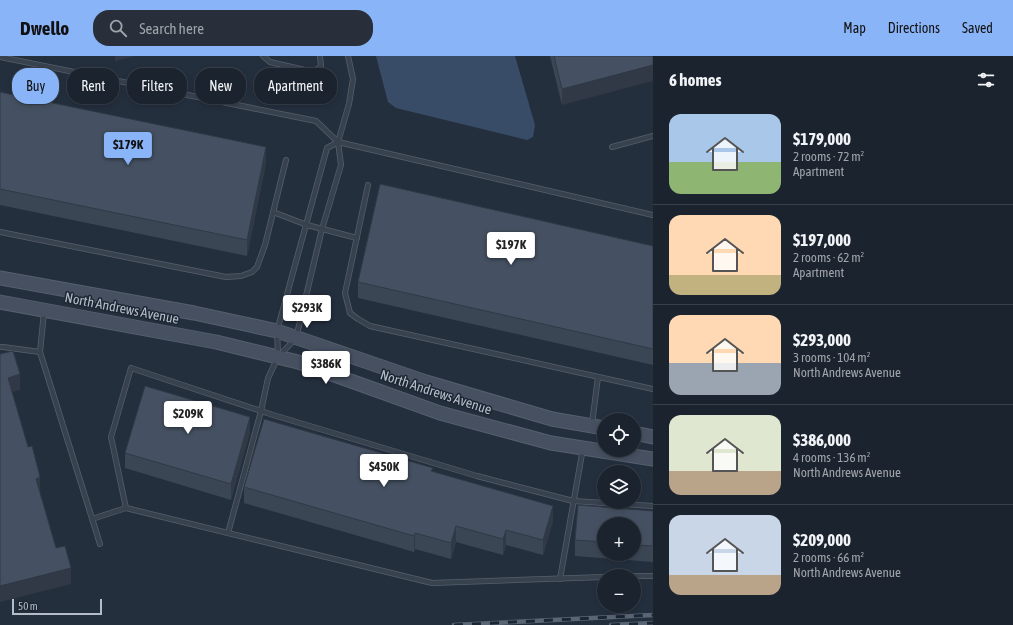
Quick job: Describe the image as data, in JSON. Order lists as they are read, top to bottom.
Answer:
{
  "streets": {
    "street": ["North Andrews Avenue"]
  },
  "scale_bar": "50 m",
  "page": {
    "header": "Dwello",
    "search": "Search here",
    "nav": ["Map", "Directions", "Saved"],
    "heading": "6 homes",
    "chip": [
      "Buy",
      "Rent",
      "Filters",
      "New",
      "Apartment"
    ],
    "list": [
      {
        "name": "$179,000",
        "note": "2 rooms · 72 m² · Apartment"
      },
      {
        "name": "$197,000",
        "note": "2 rooms · 62 m² · Apartment"
      },
      {
        "name": "$293,000",
        "note": "3 rooms · 104 m² · North Andrews Avenue"
      },
      {
        "name": "$386,000",
        "note": "4 rooms · 136 m² · North Andrews Avenue"
      },
      {
        "name": "$209,000",
        "note": "2 rooms · 66 m² · North Andrews Avenue"
      }
    ],
    "price": [
      "$179K",
      "$197K",
      "$293K",
      "$386K",
      "$209K",
      "$450K"
    ],
    "map_buttons": ["+", "−"],
    "scale": "50 m"
  }
}
